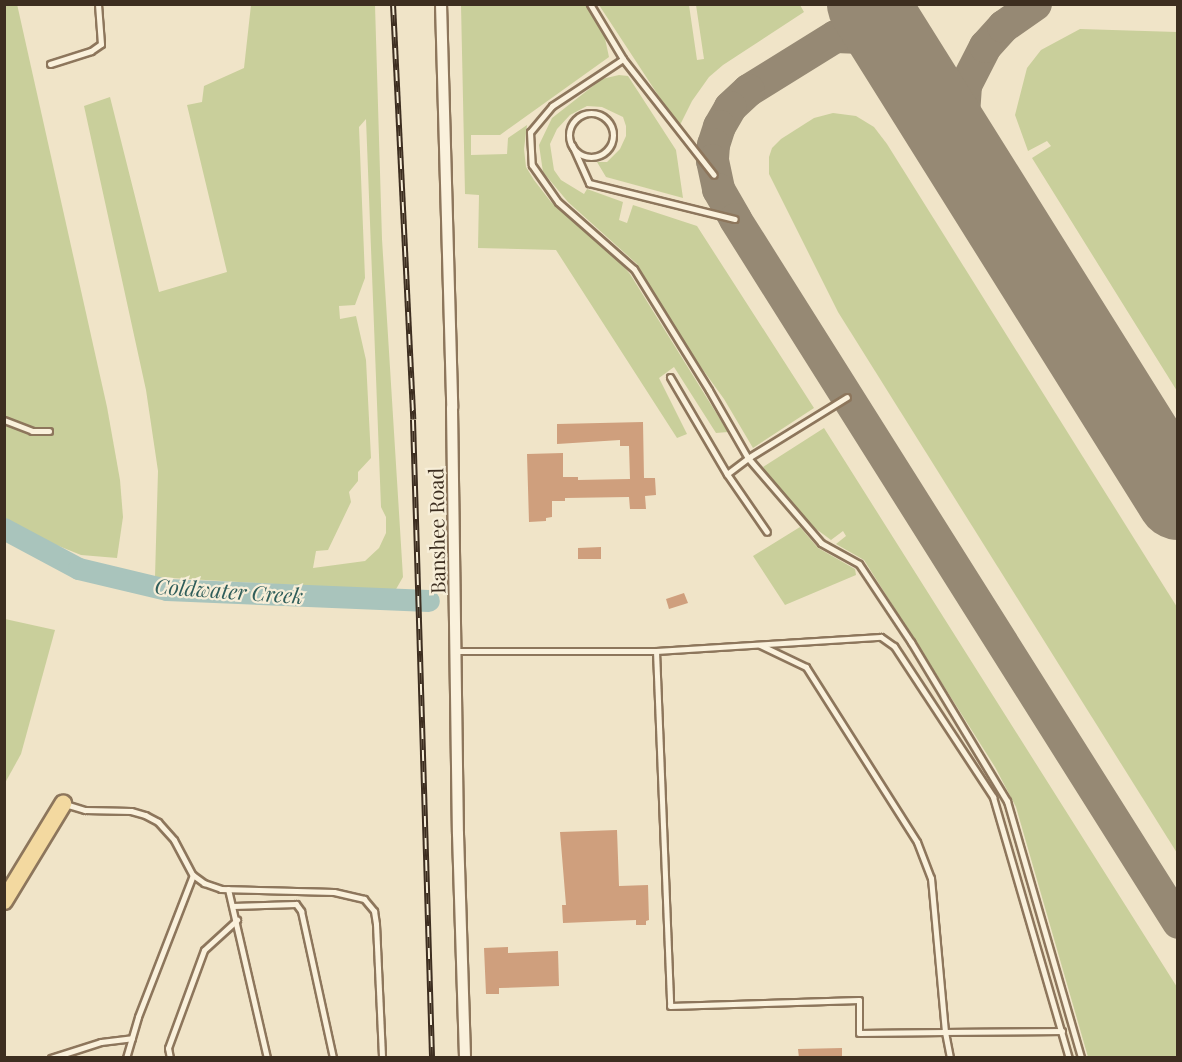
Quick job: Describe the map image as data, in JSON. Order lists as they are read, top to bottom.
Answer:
{
  "streets": {
    "street": ["Banshee Road"]
  },
  "water": ["Coldwater Creek"]
}
